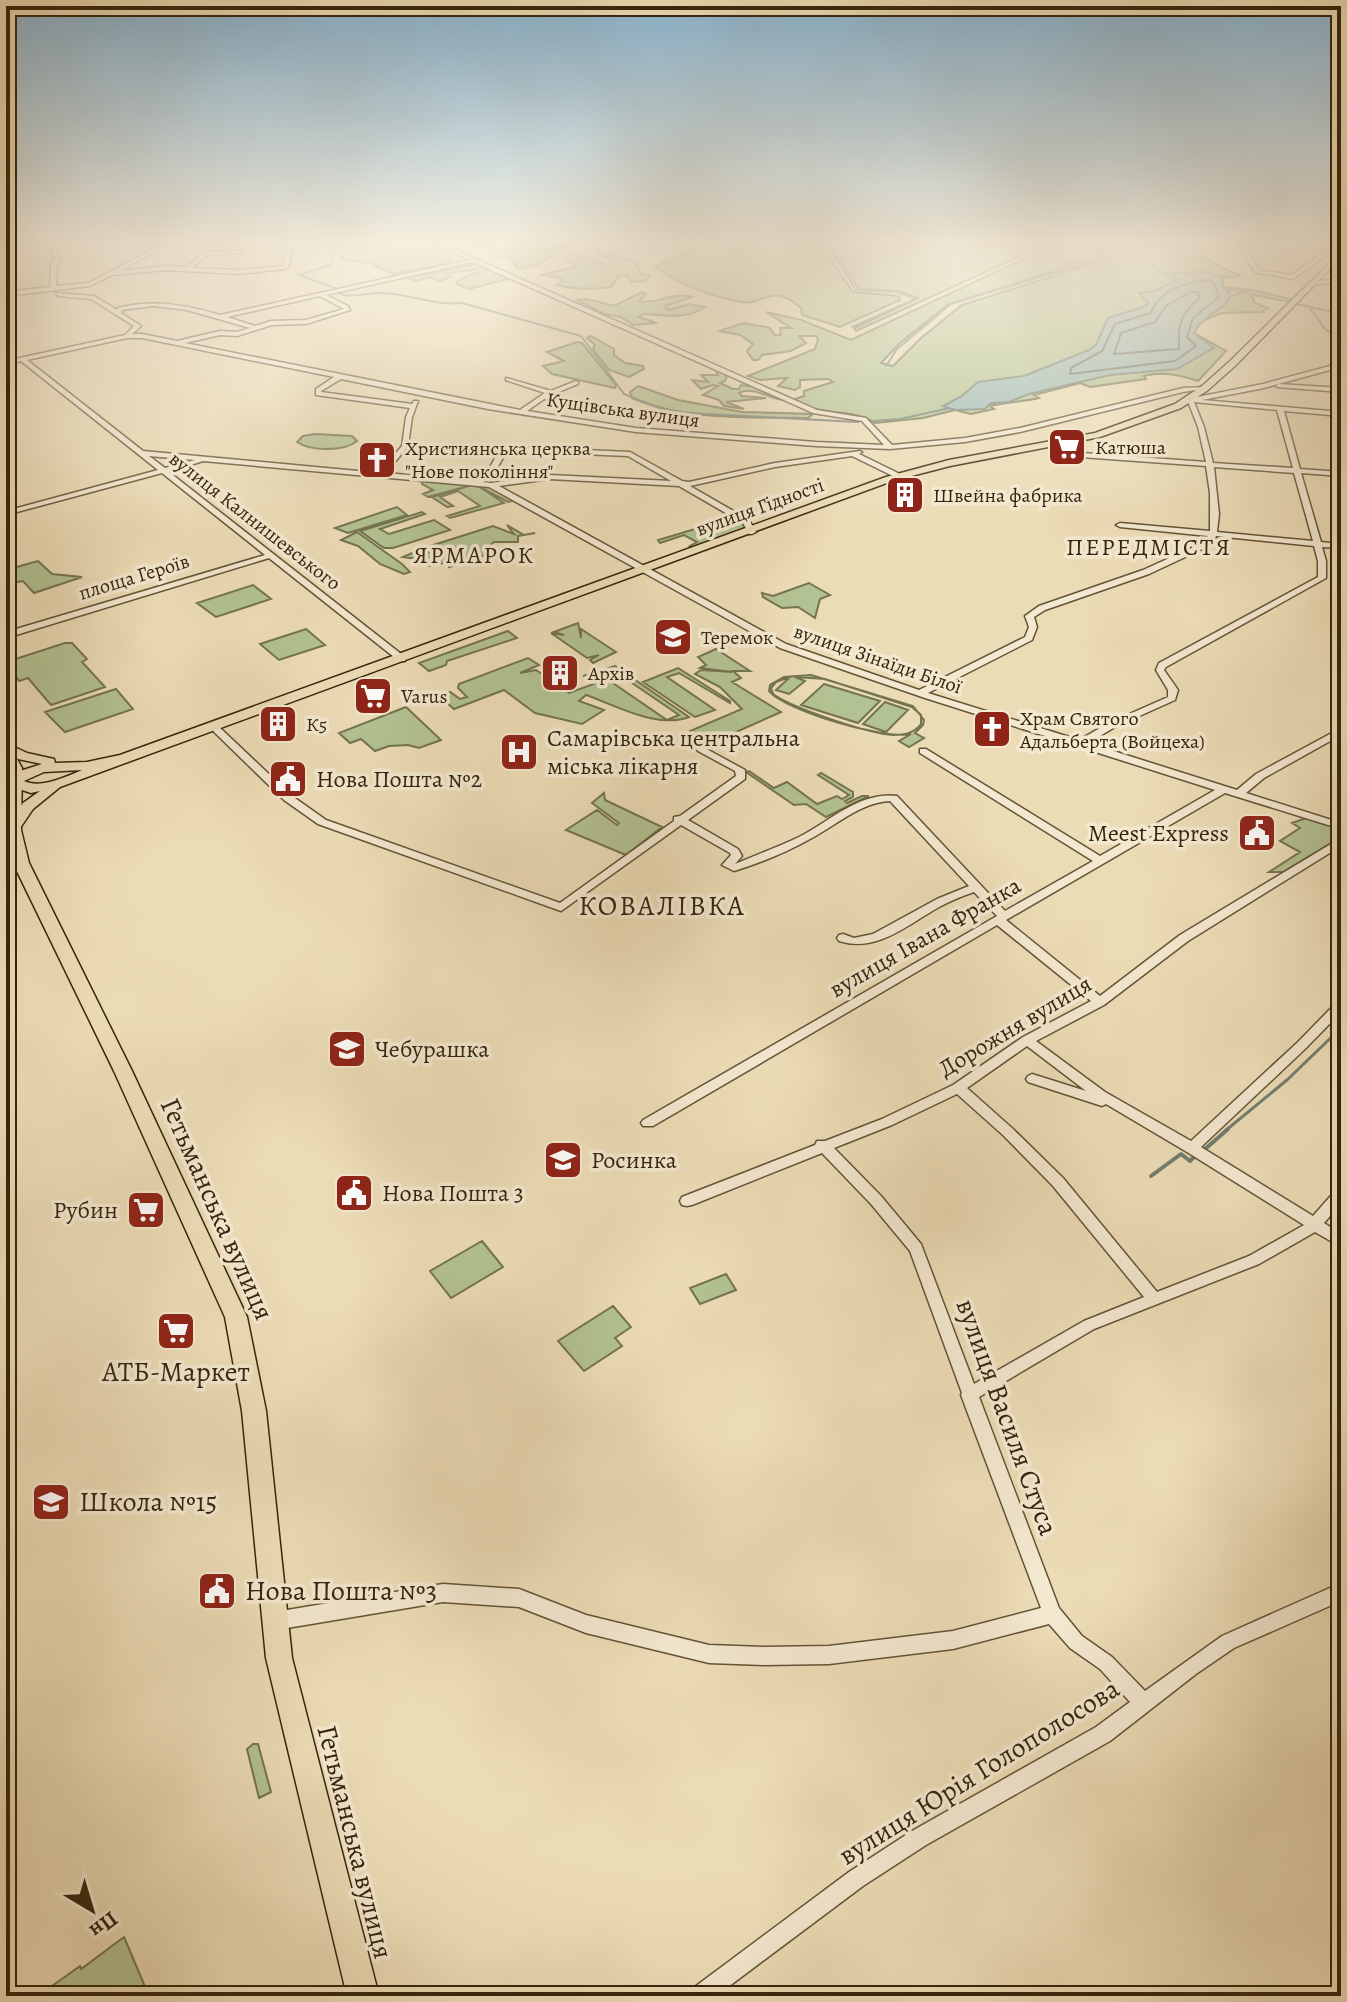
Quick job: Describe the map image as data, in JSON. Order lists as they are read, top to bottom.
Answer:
{
  "streets": {
    "highway": ["Гетьманська вулиця"],
    "main road": ["вулиця Гідності"],
    "street": [
      "Кущівська вулиця",
      "вулиця Калнишевського",
      "площа Героїв",
      "вулиця Зінаїди Білої",
      "вулиця Івана Франка",
      "Дорожня вулиця",
      "вулиця Василя Стуса",
      "вулиця Юрія Голополосова"
    ]
  },
  "crossings": [
    ["Кущівська вулиця", "вулиця Гідності"],
    ["вулиця Гідності", "вулиця Калнишевського"],
    ["вулиця Гідності", "вулиця Зінаїди Білої"],
    ["вулиця Гідності", "Гетьманська вулиця"],
    ["вулиця Калнишевського", "площа Героїв"],
    ["вулиця Зінаїди Білої", "вулиця Івана Франка"],
    ["Дорожня вулиця", "вулиця Василя Стуса"],
    ["вулиця Василя Стуса", "вулиця Юрія Голополосова"]
  ],
  "districts": ["ПЕРЕДМІСТЯ", "ЯРМАРОК", "КОВАЛІВКА"],
  "places": {
    "supermarket": [
      "Катюша",
      "Varus",
      "Рубин",
      "АТБ-Маркет"
    ],
    "church": ["Християнська церква \"Нове покоління\"", "Храм Святого Адальберта (Войцеха)"],
    "building": ["Швейна фабрика", "Архів", "К5"],
    "school or university": [
      "Теремок",
      "Чебурашка",
      "Росинка",
      "Школа №15"
    ],
    "hospital": ["Самарівська центральна міська лікарня"],
    "public building": [
      "Нова Пошта №2",
      "Meest Express",
      "Нова Пошта 3",
      "Нова Пошта №3"
    ]
  },
  "north": "bottom right"
}
